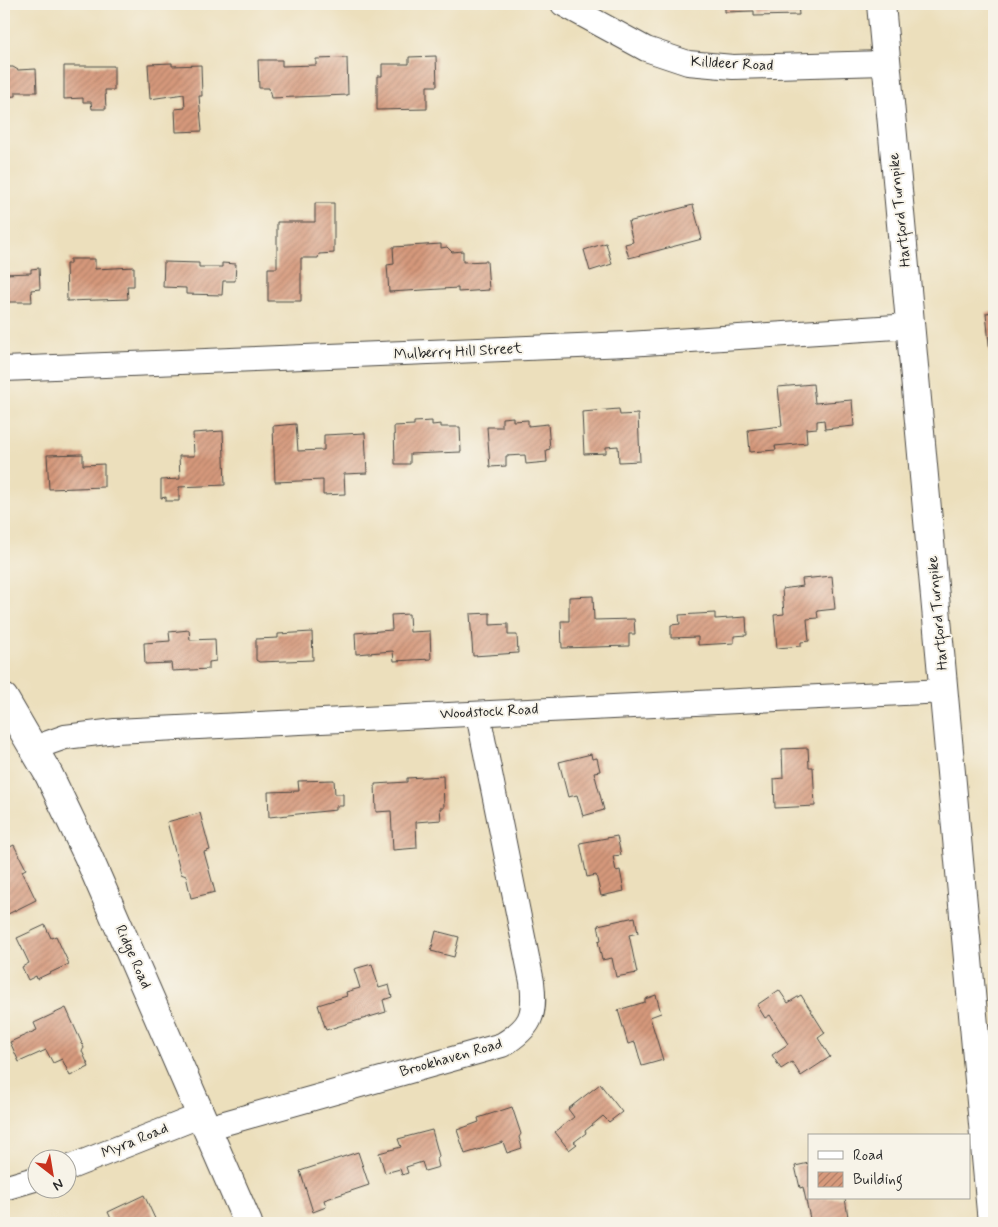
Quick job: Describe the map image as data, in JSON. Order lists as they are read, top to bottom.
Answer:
{
  "streets": {
    "main road": ["Hartford Turnpike", "Ridge Road"],
    "street": [
      "Killdeer Road",
      "Mulberry Hill Street",
      "Woodstock Road",
      "Brookhaven Road",
      "Myra Road"
    ]
  },
  "crossings": [
    ["Killdeer Road", "Hartford Turnpike"],
    ["Hartford Turnpike", "Mulberry Hill Street"],
    ["Hartford Turnpike", "Woodstock Road"],
    ["Woodstock Road", "Ridge Road"],
    ["Woodstock Road", "Brookhaven Road"],
    ["Ridge Road", "Brookhaven Road"],
    ["Ridge Road", "Myra Road"],
    ["Brookhaven Road", "Myra Road"]
  ],
  "legend": ["Road", "Building"],
  "north": "bottom right"
}
